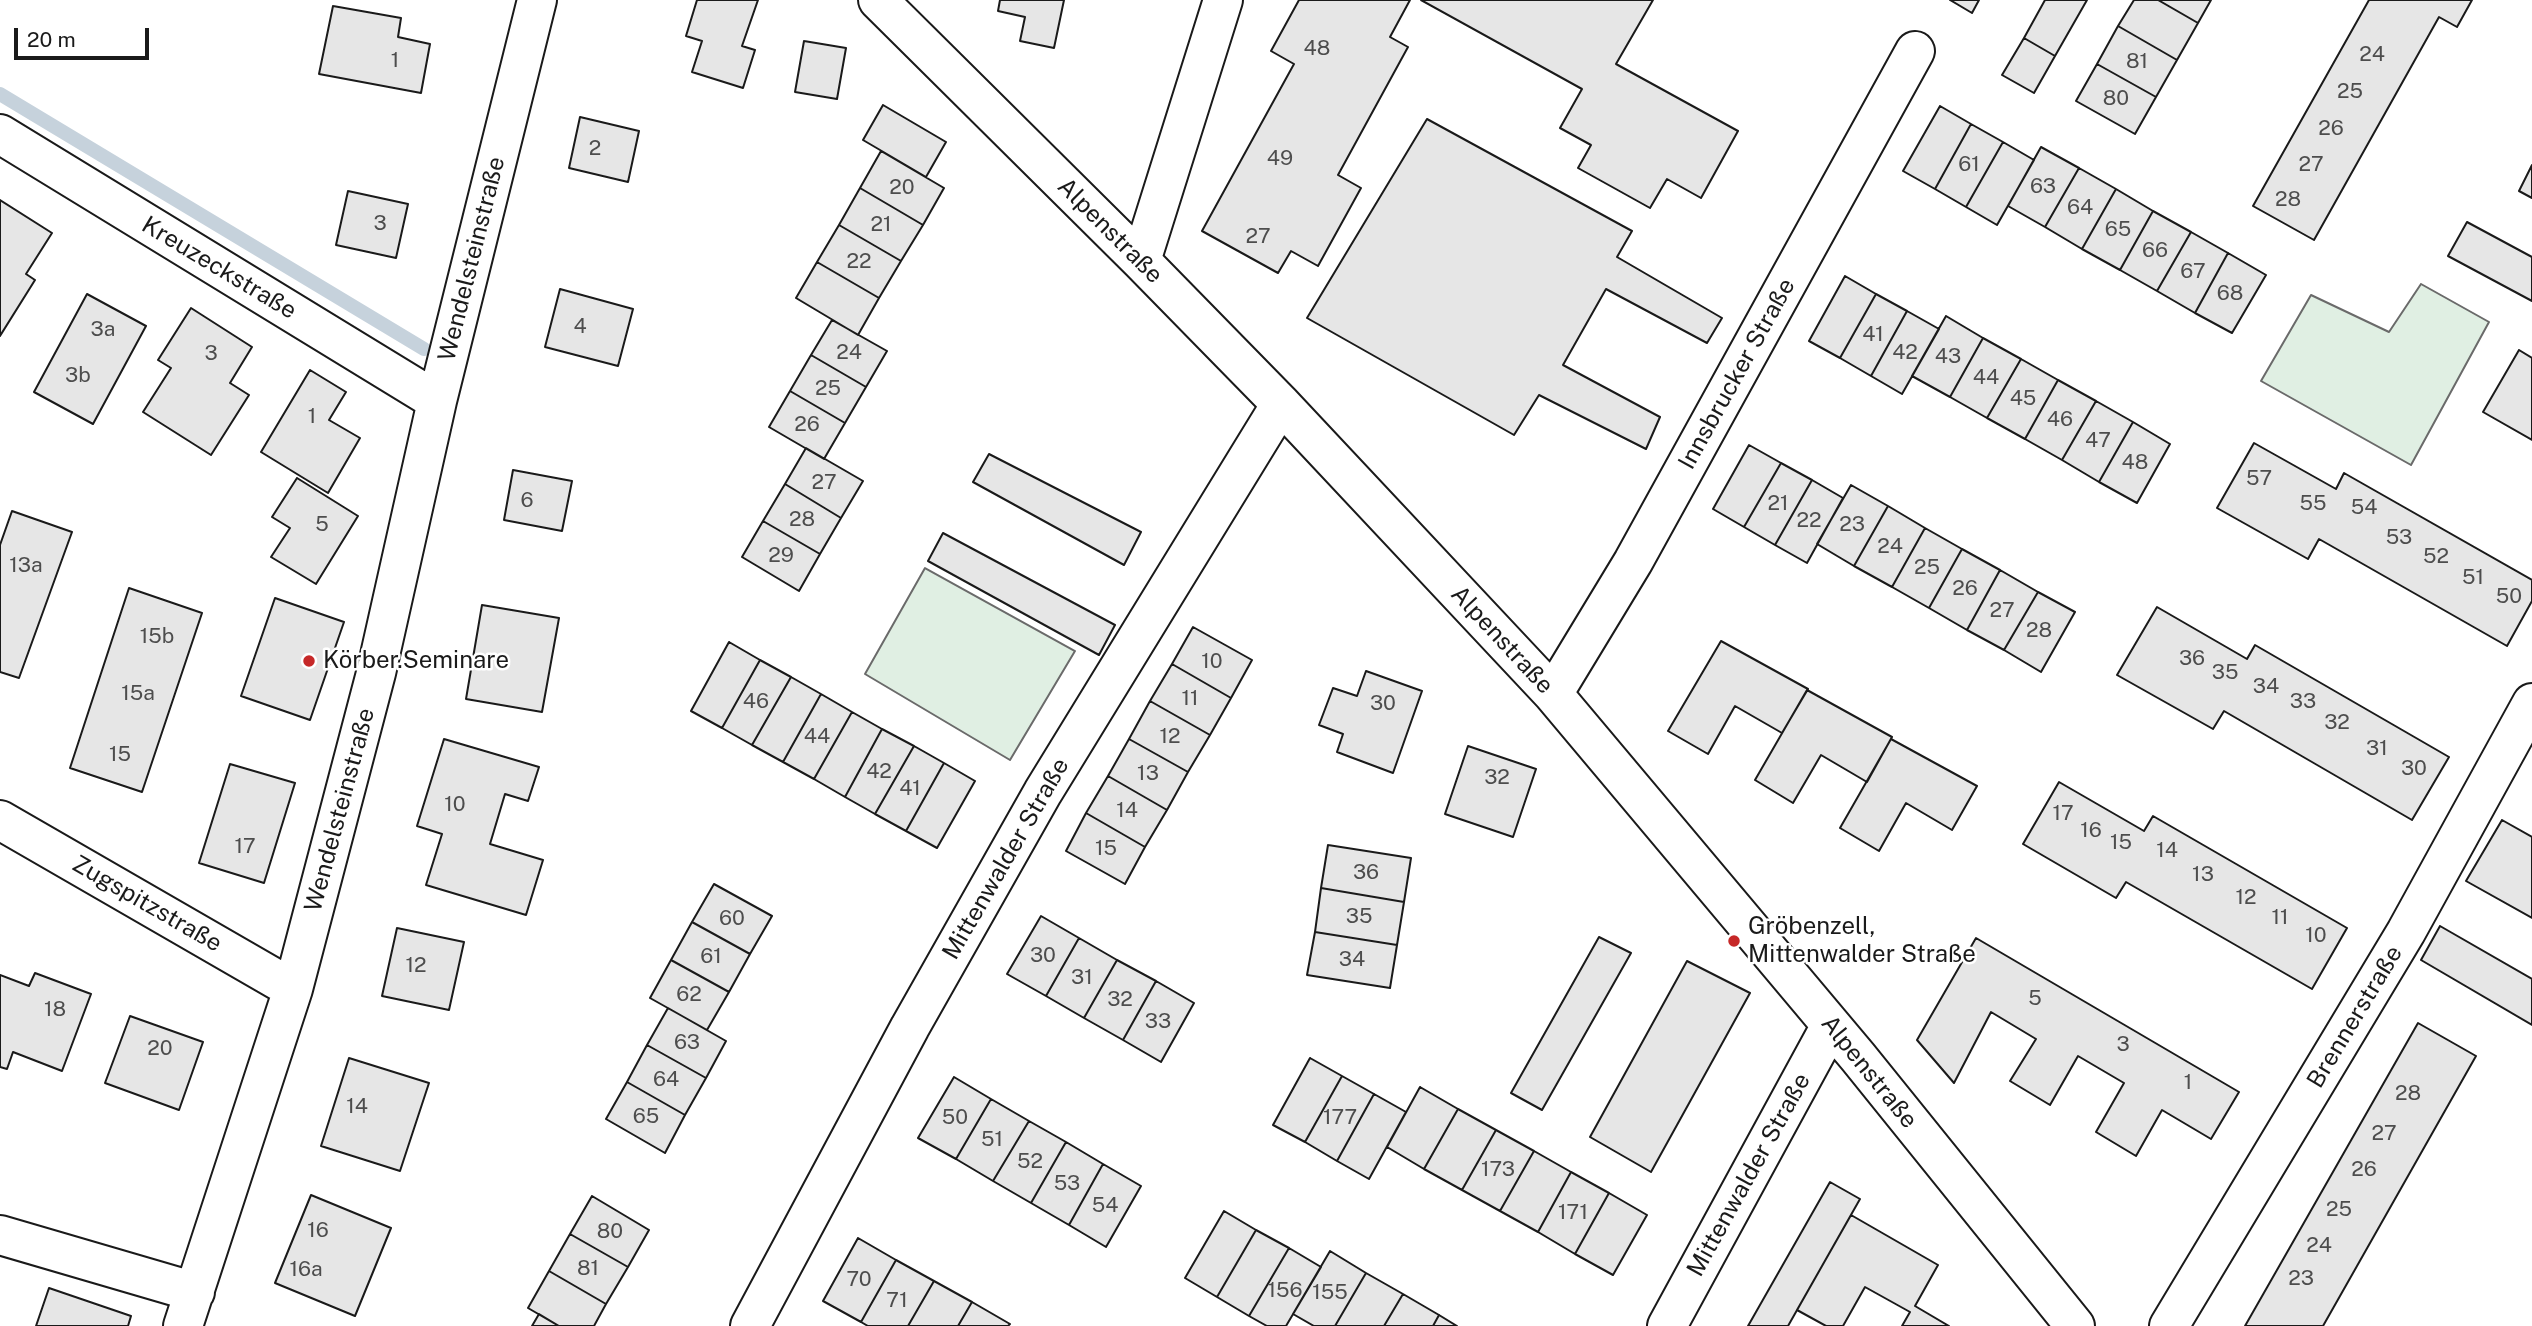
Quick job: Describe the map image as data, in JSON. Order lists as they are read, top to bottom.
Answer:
{
  "streets": {
    "street": [
      "Alpenstraße",
      "Wendelsteinstraße",
      "Kreuzeckstraße",
      "Innsbrucker Straße",
      "Mittenwalder Straße",
      "Zugspitzstraße",
      "Brennerstraße"
    ]
  },
  "crossings": [
    ["Alpenstraße", "Innsbrucker Straße"],
    ["Alpenstraße", "Mittenwalder Straße"],
    ["Wendelsteinstraße", "Kreuzeckstraße"],
    ["Wendelsteinstraße", "Zugspitzstraße"]
  ],
  "places": ["Körber.Seminare", "Gröbenzell, Mittenwalder Straße"],
  "house_numbers": [
    "48",
    "24",
    "1",
    "81",
    "25",
    "80",
    "26",
    "2",
    "49",
    "61",
    "27",
    "63",
    "20",
    "28",
    "64",
    "3",
    "21",
    "65",
    "27",
    "66",
    "22",
    "67",
    "68",
    "4",
    "3a",
    "41",
    "24",
    "42",
    "3",
    "43",
    "3b",
    "44",
    "25",
    "45",
    "1",
    "46",
    "26",
    "47",
    "48",
    "57",
    "27",
    "6",
    "21",
    "55",
    "54",
    "28",
    "22",
    "5",
    "23",
    "53",
    "24",
    "29",
    "52",
    "13a",
    "25",
    "51",
    "26",
    "50",
    "27",
    "28",
    "15b",
    "36",
    "10",
    "35",
    "34",
    "15a",
    "11",
    "46",
    "33",
    "30",
    "32",
    "44",
    "12",
    "31",
    "15",
    "30",
    "42",
    "13",
    "32",
    "41",
    "10",
    "14",
    "17",
    "16",
    "15",
    "17",
    "15",
    "14",
    "36",
    "13",
    "12",
    "35",
    "11",
    "60",
    "10",
    "30",
    "61",
    "34",
    "12",
    "31",
    "62",
    "5",
    "32",
    "18",
    "33",
    "63",
    "3",
    "20",
    "64",
    "1",
    "28",
    "14",
    "65",
    "50",
    "177",
    "27",
    "51",
    "52",
    "173",
    "26",
    "53",
    "54",
    "25",
    "171",
    "16",
    "80",
    "24",
    "81",
    "16a",
    "23",
    "70",
    "156",
    "155",
    "71"
  ],
  "scale_bar": "20 m"
}
